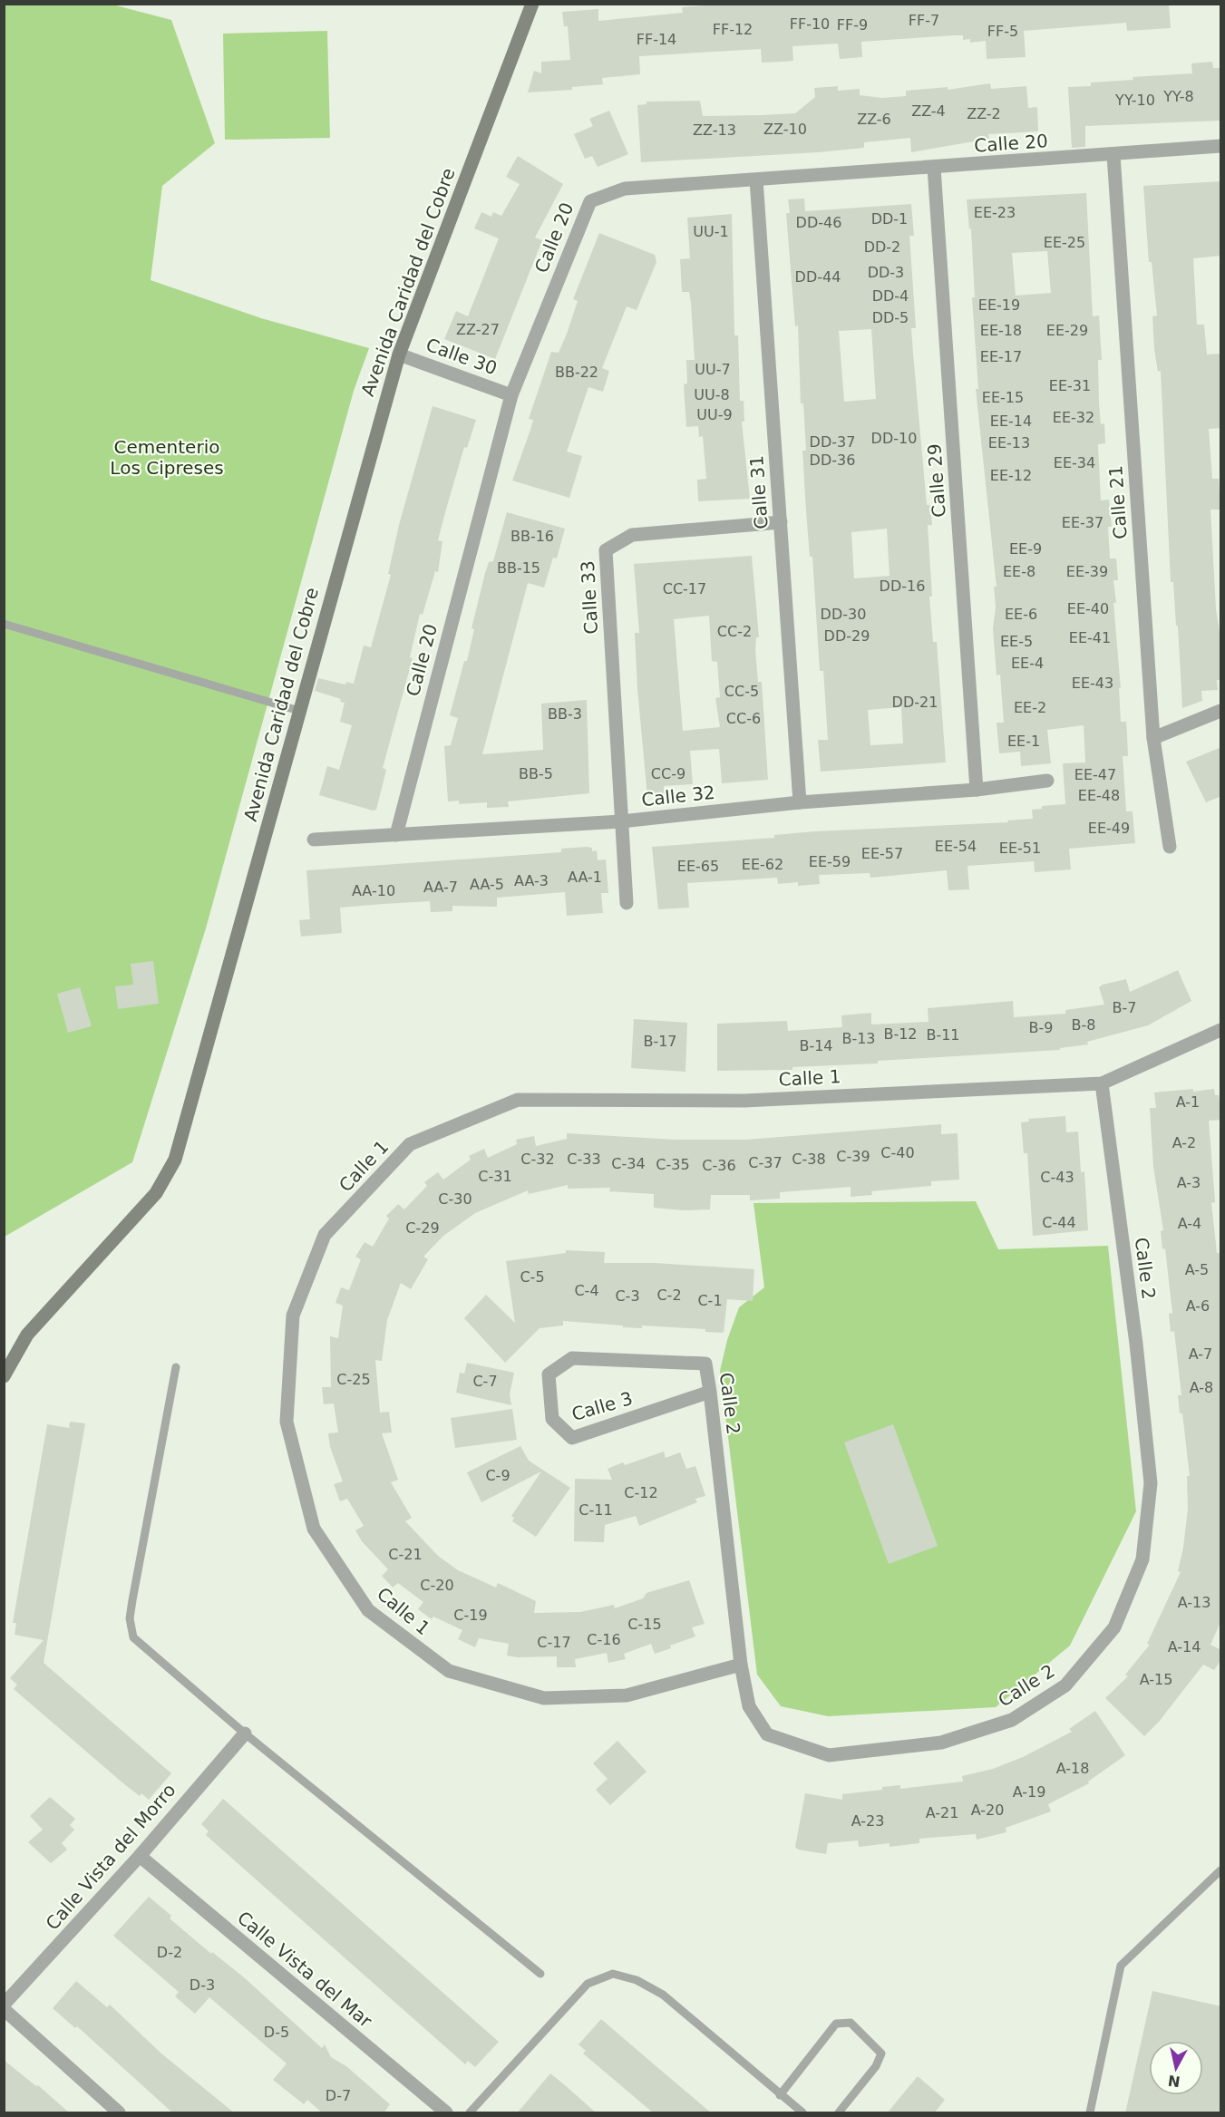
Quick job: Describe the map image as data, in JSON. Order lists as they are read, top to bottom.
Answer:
{
  "streets": {
    "street": [
      "Calle 20",
      "Avenida Caridad del Cobre",
      "Calle 30",
      "Calle 29",
      "Calle 31",
      "Calle 21",
      "Calle 33",
      "Calle 32",
      "Calle 1",
      "Calle 2",
      "Calle 3",
      "Calle Vista del Morro",
      "Calle Vista del Mar"
    ]
  },
  "crossings": [
    ["Calle 20", "Calle 30"],
    ["Calle 20", "Calle 29"],
    ["Calle 20", "Calle 31"],
    ["Calle 20", "Calle 21"],
    ["Calle 20", "Calle 32"],
    ["Avenida Caridad del Cobre", "Calle 30"],
    ["Calle 29", "Calle 32"],
    ["Calle 31", "Calle 33"],
    ["Calle 31", "Calle 32"],
    ["Calle 33", "Calle 32"],
    ["Calle 1", "Calle 2"],
    ["Calle 2", "Calle 3"],
    ["Calle Vista del Morro", "Calle Vista del Mar"]
  ],
  "parks": ["Cementerio Los Cipreses"],
  "house_numbers": [
    "FF-7",
    "FF-10",
    "FF-9",
    "FF-12",
    "FF-5",
    "FF-14",
    "YY-8",
    "YY-10",
    "ZZ-4",
    "ZZ-2",
    "ZZ-6",
    "ZZ-10",
    "ZZ-13",
    "EE-23",
    "DD-1",
    "DD-46",
    "UU-1",
    "EE-25",
    "DD-2",
    "DD-3",
    "DD-44",
    "DD-4",
    "EE-19",
    "DD-5",
    "ZZ-27",
    "EE-18",
    "EE-29",
    "EE-17",
    "UU-7",
    "BB-22",
    "EE-31",
    "UU-8",
    "EE-15",
    "UU-9",
    "EE-32",
    "EE-14",
    "DD-10",
    "DD-37",
    "EE-13",
    "DD-36",
    "EE-34",
    "EE-12",
    "EE-37",
    "BB-16",
    "EE-9",
    "BB-15",
    "EE-8",
    "EE-39",
    "DD-16",
    "CC-17",
    "EE-40",
    "DD-30",
    "EE-6",
    "CC-2",
    "DD-29",
    "EE-41",
    "EE-5",
    "EE-4",
    "EE-43",
    "CC-5",
    "DD-21",
    "EE-2",
    "BB-3",
    "CC-6",
    "EE-1",
    "BB-5",
    "CC-9",
    "EE-47",
    "EE-48",
    "EE-49",
    "EE-54",
    "EE-51",
    "EE-57",
    "EE-59",
    "EE-62",
    "EE-65",
    "AA-1",
    "AA-3",
    "AA-5",
    "AA-7",
    "AA-10",
    "B-7",
    "B-8",
    "B-9",
    "B-12",
    "B-11",
    "B-13",
    "B-17",
    "B-14",
    "A-1",
    "A-2",
    "C-40",
    "C-39",
    "C-32",
    "C-33",
    "C-38",
    "C-37",
    "C-34",
    "C-35",
    "C-36",
    "C-31",
    "C-43",
    "A-3",
    "C-30",
    "C-44",
    "A-4",
    "C-29",
    "A-5",
    "C-5",
    "C-4",
    "C-2",
    "C-3",
    "C-1",
    "A-6",
    "A-7",
    "C-25",
    "C-7",
    "A-8",
    "C-9",
    "C-12",
    "C-11",
    "C-21",
    "C-20",
    "A-13",
    "C-19",
    "C-15",
    "C-16",
    "C-17",
    "A-14",
    "A-15",
    "A-18",
    "A-19",
    "A-20",
    "A-21",
    "A-23",
    "D-2",
    "D-3",
    "D-5",
    "D-7"
  ],
  "north": "bottom"
}
